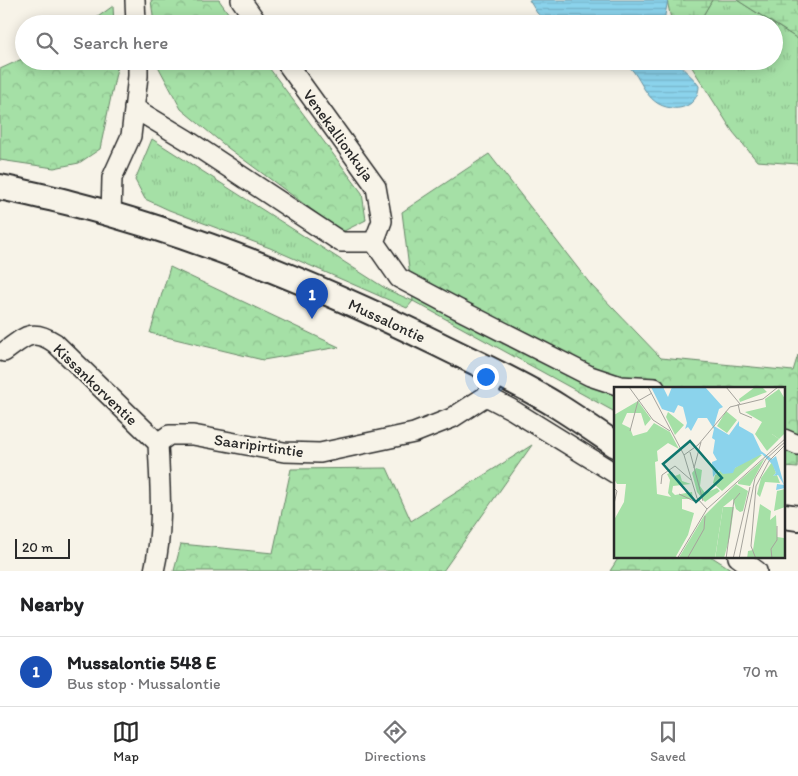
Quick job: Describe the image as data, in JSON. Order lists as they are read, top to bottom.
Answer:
{
  "streets": {
    "main road": ["Mussalontie"],
    "street": ["Venekallionkuja", "Kissankorventie", "Saaripirtintie"]
  },
  "crossings": [
    ["Mussalontie", "Saaripirtintie"],
    ["Kissankorventie", "Saaripirtintie"]
  ],
  "scale_bar": "20 m",
  "page": {
    "search": "Search here",
    "pins": "1",
    "scale": "20 m",
    "heading": "Nearby",
    "list": [
      {
        "mark": "1",
        "name": "Mussalontie 548 E",
        "note": "Bus stop · Mussalontie",
        "value": "70 m"
      }
    ],
    "nav": ["Map", "Directions", "Saved"]
  }
}
